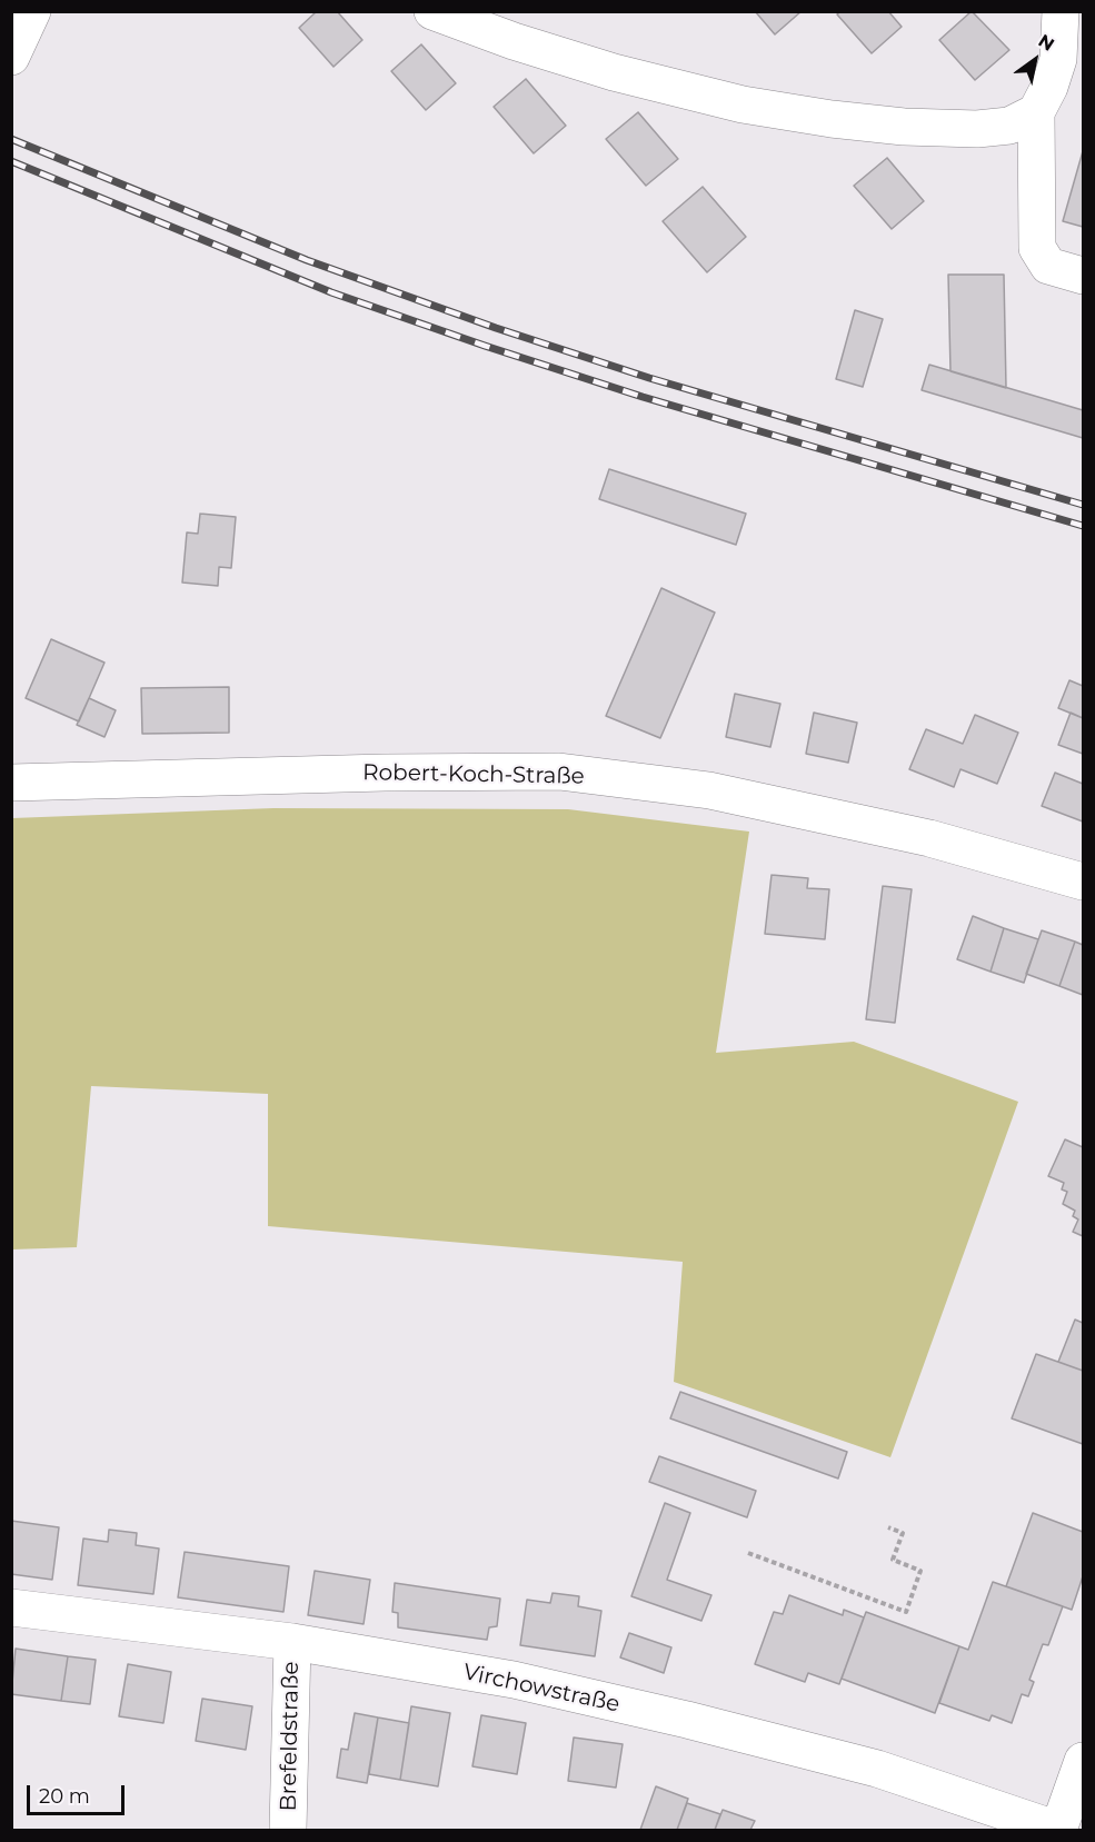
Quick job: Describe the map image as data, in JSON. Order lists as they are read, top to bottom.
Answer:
{
  "streets": {
    "street": ["Robert-Koch-Straße", "Virchowstraße", "Brefeldstraße"]
  },
  "crossings": [
    ["Virchowstraße", "Brefeldstraße"]
  ],
  "scale_bar": "20 m",
  "north": "top right"
}
